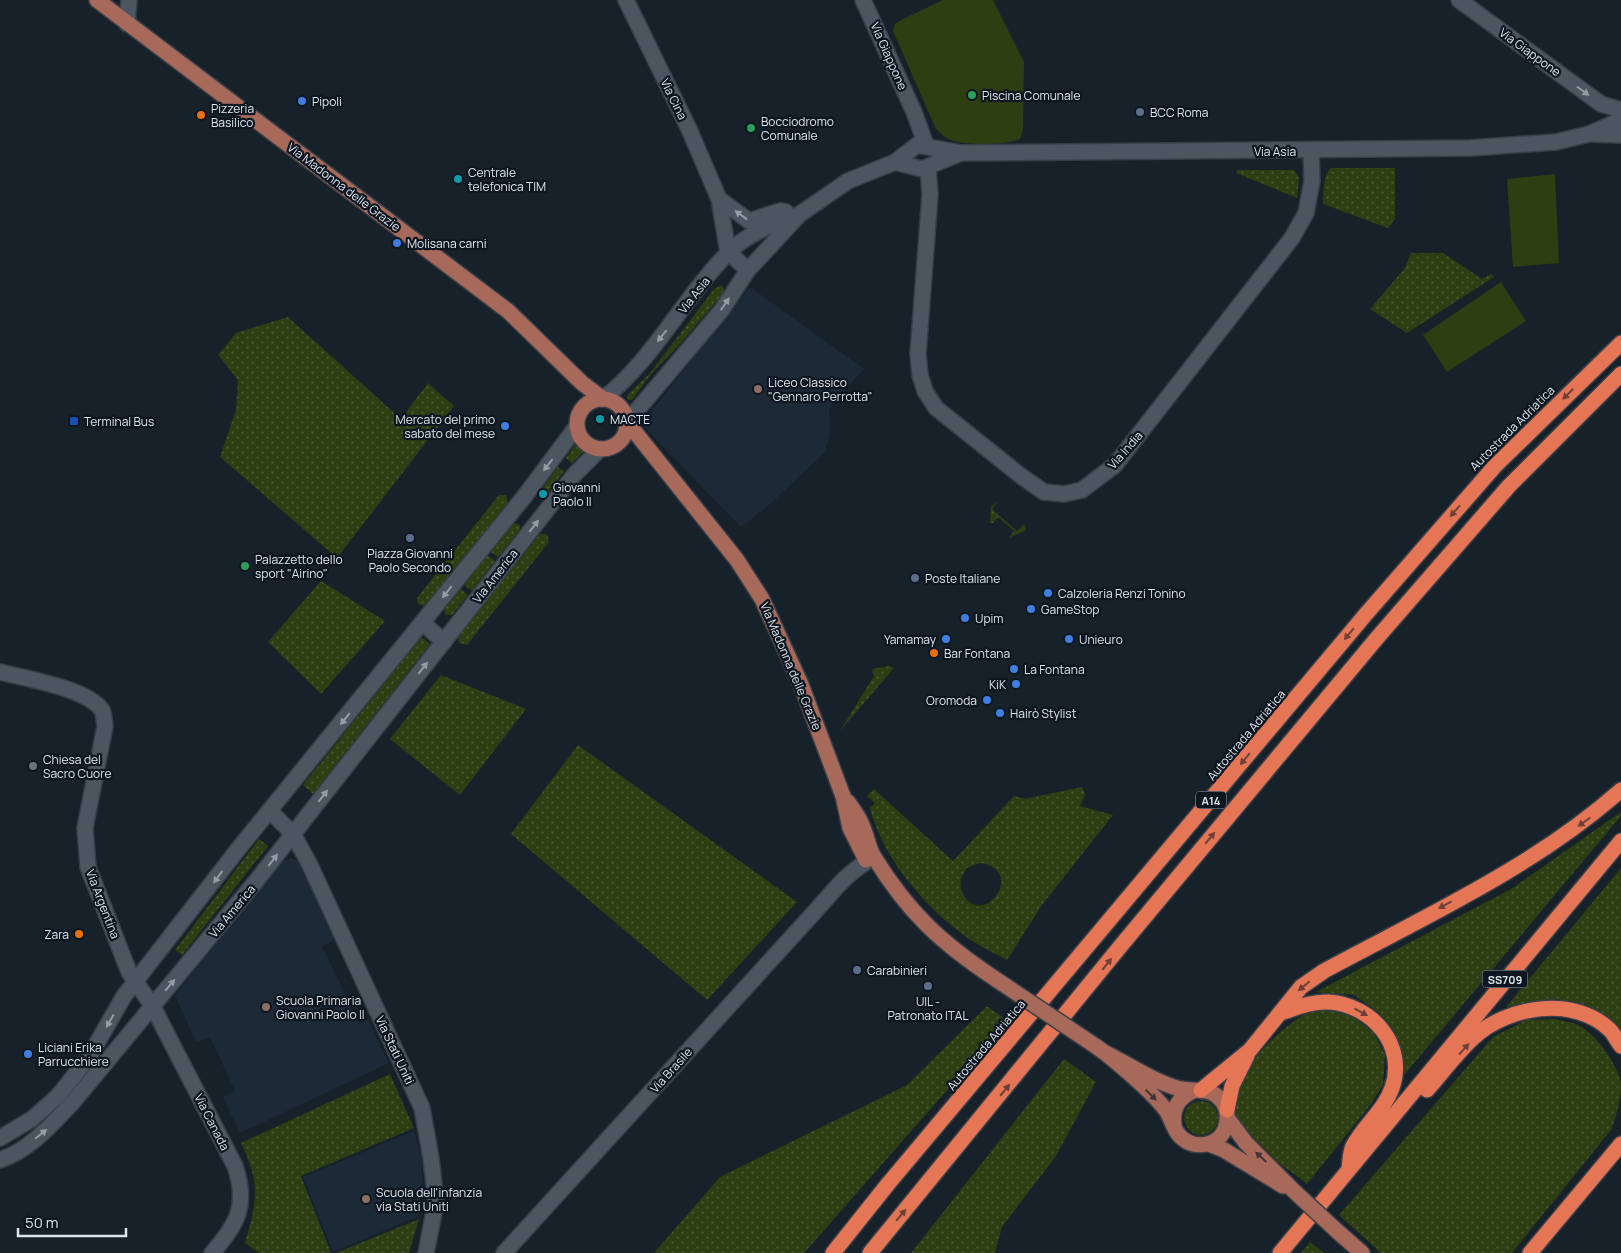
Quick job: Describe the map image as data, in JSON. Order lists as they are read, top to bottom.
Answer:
{
  "streets": {
    "highway": ["Autostrada Adriatica", "A14", "SS709"],
    "main road": ["Via Madonna delle Grazie"],
    "street": [
      "Via Giappone",
      "Via Cina",
      "Via Asia",
      "Via India",
      "Via America",
      "Via Argentina",
      "Via Stati Uniti",
      "Via Brasile",
      "Via Canada"
    ]
  },
  "crossings": [
    ["Via Giappone", "Via Asia"],
    ["Via Cina", "Via Asia"],
    ["Via Asia", "Via Madonna delle Grazie"],
    ["Via Asia", "Via India"],
    ["Via Asia", "Via America"],
    ["Via Madonna delle Grazie", "Via America"],
    ["Via Madonna delle Grazie", "Via Brasile"],
    ["Via America", "Via Stati Uniti"],
    ["Via America", "Via Canada"],
    ["Via Argentina", "Via Canada"]
  ],
  "one_way": ["Via Giappone"],
  "places": {
    "other": [
      "Piscina Comunale",
      "Pipoli",
      "BCC Roma",
      "Pizzeria Basilico",
      "Bocciodromo Comunale",
      "Centrale telefonica TIM",
      "Molisana carni",
      "Liceo Classico \"Gennaro Perrotta\"",
      "MACTE",
      "Mercato del primo sabato del mese",
      "Giovanni Paolo II",
      "Piazza Giovanni Paolo Secondo",
      "Palazzetto dello sport \"Airino\"",
      "Poste Italiane",
      "Calzoleria Renzi Tonino",
      "GameStop",
      "Upim",
      "Yamamay",
      "Unieuro",
      "Bar Fontana",
      "La Fontana",
      "KiK",
      "Oromoda",
      "Hairò Stylist",
      "Chiesa del Sacro Cuore",
      "Zara",
      "Carabinieri",
      "UIL - Patronato ITAL",
      "Scuola Primaria Giovanni Paolo II",
      "Liciani Erika Parrucchiere",
      "Scuola dell'infanzia via Stati Uniti"
    ],
    "transit": ["Terminal Bus"]
  },
  "scale_bar": "50 m"
}
